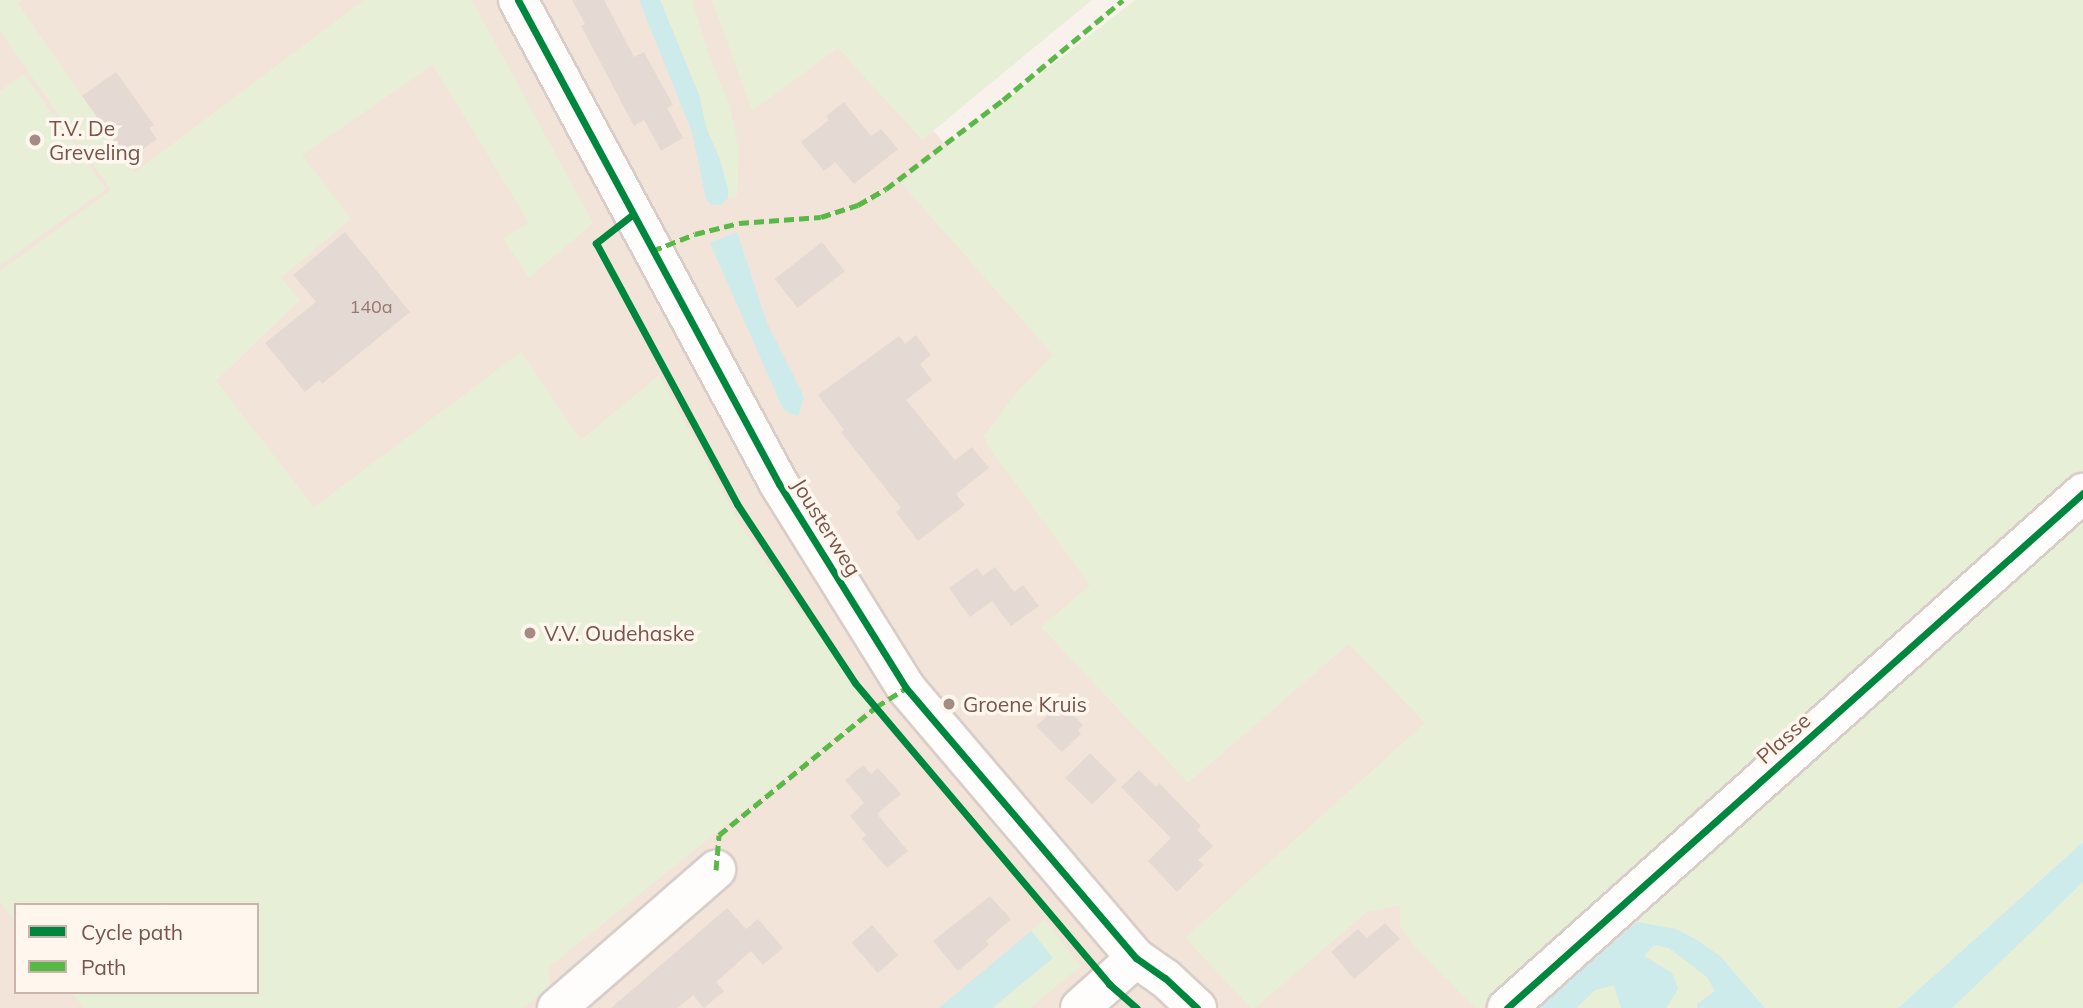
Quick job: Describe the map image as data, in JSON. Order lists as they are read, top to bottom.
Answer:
{
  "streets": {
    "street": ["Jousterweg", "Plasse"]
  },
  "places": ["T.V. De Greveling", "V.V. Oudehaske", "Groene Kruis"],
  "house_numbers": ["140a"],
  "legend": ["Cycle path", "Path"]
}
